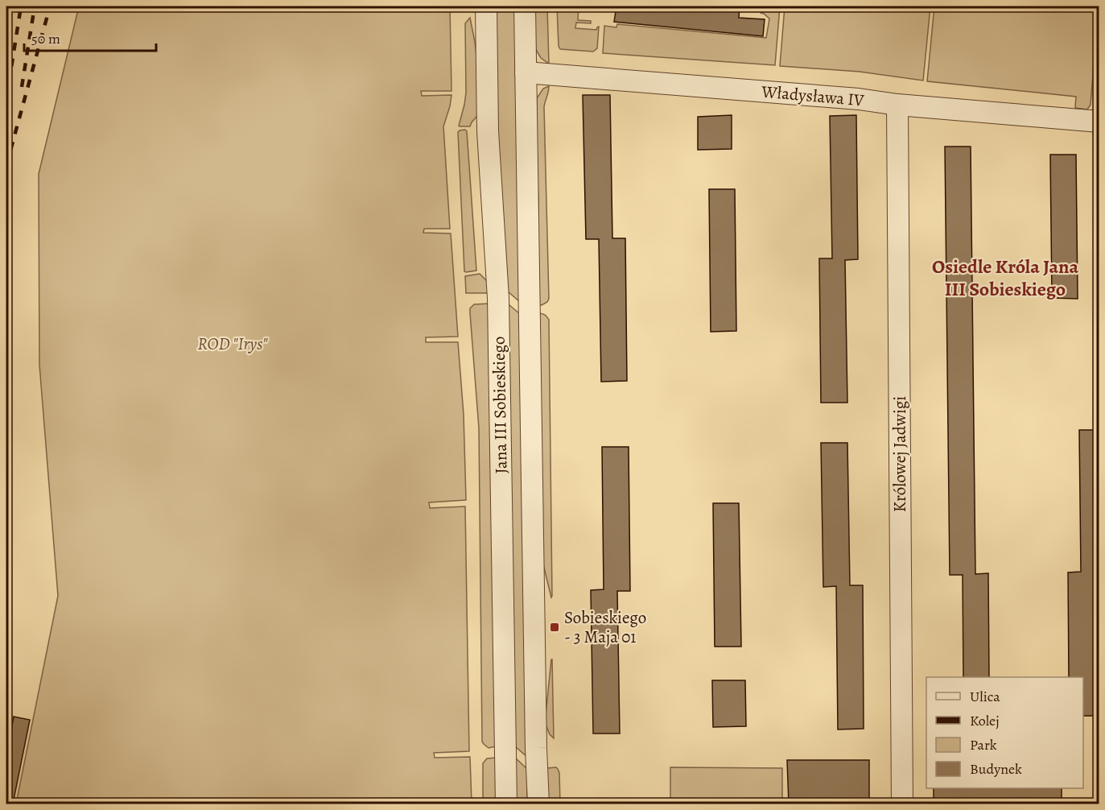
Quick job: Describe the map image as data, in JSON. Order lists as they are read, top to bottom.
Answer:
{
  "streets": {
    "street": ["Władysława IV", "Jana III Sobieskiego", "Królowej Jadwigi"]
  },
  "crossings": [
    ["Władysława IV", "Jana III Sobieskiego"],
    ["Władysława IV", "Królowej Jadwigi"]
  ],
  "districts": ["Osiedle Króla Jana III Sobieskiego"],
  "parks": ["ROD \"Irys\""],
  "places": {
    "transit": ["Sobieskiego - 3 Maja 01"]
  },
  "legend": [
    "Ulica",
    "Kolej",
    "Park",
    "Budynek"
  ],
  "scale_bar": "50 m"
}
